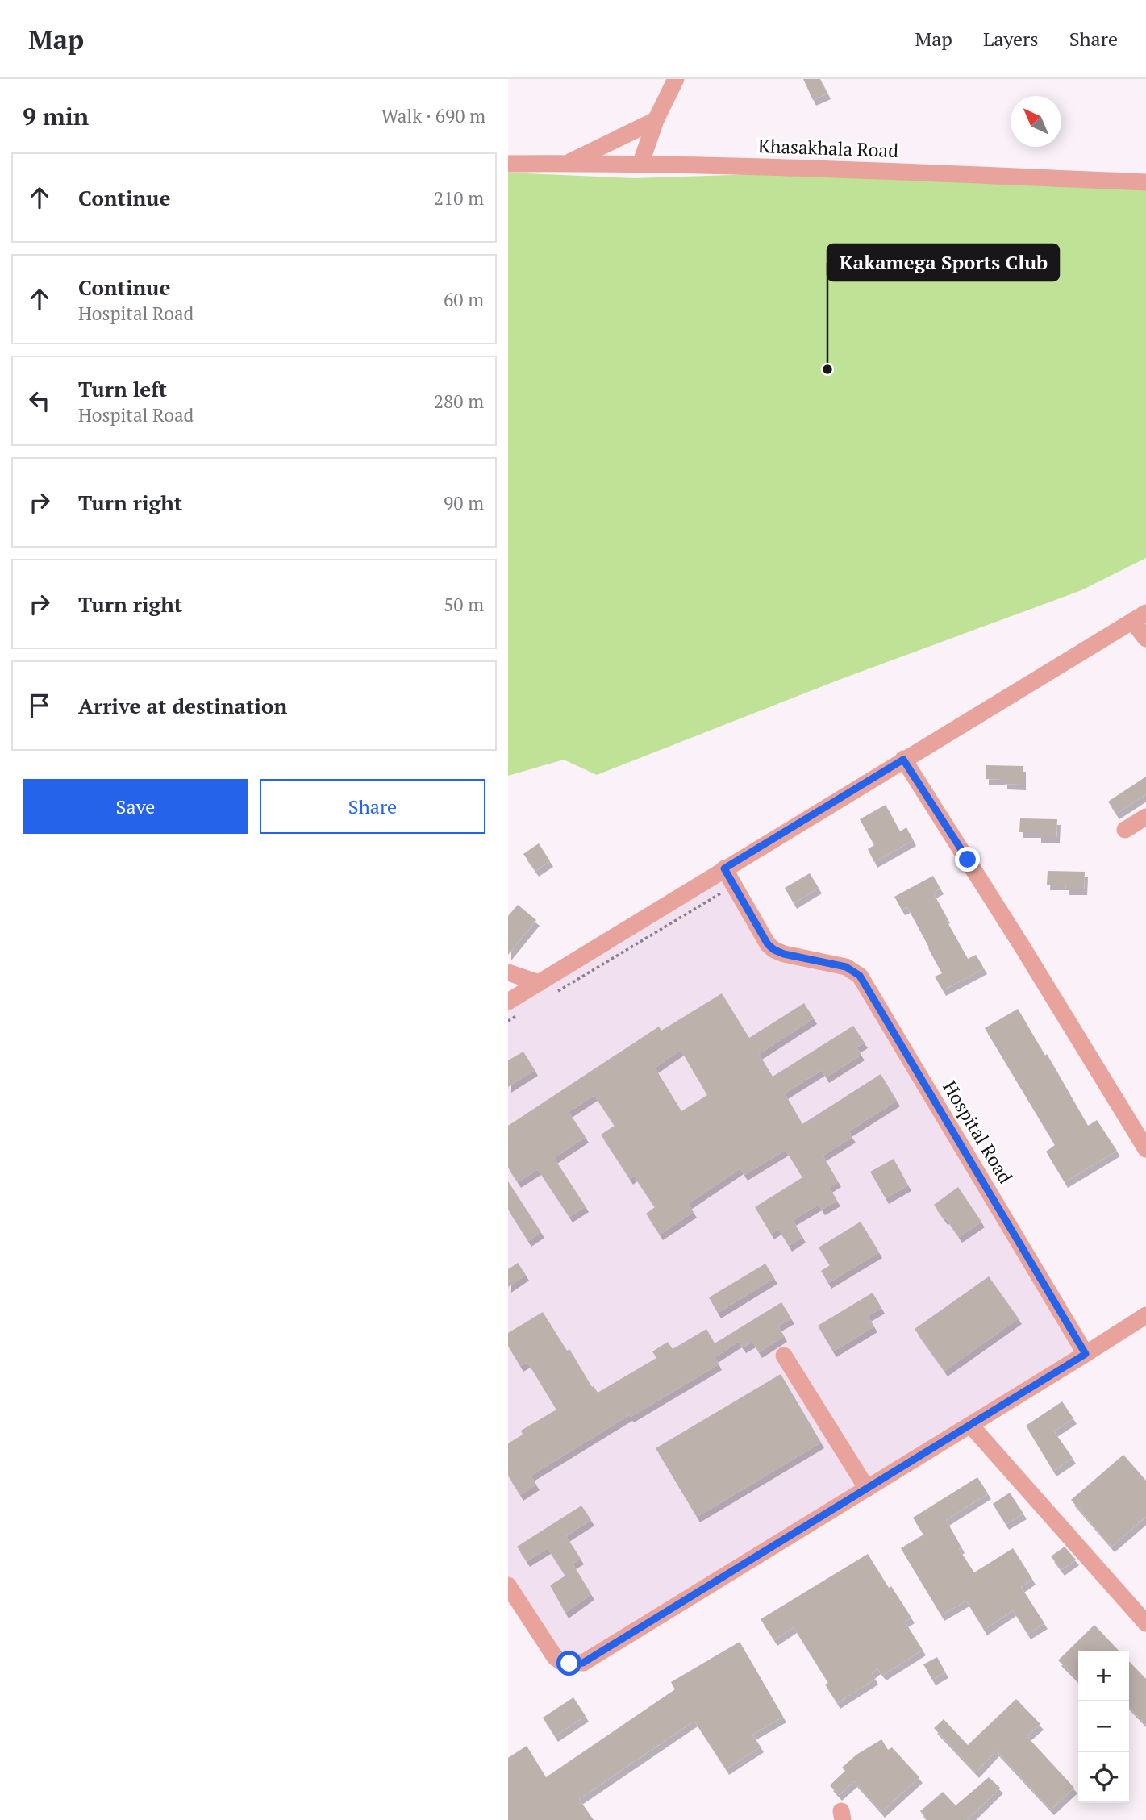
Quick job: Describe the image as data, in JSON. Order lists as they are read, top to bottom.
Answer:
{
  "streets": {
    "street": ["Khasakhala Road", "Hospital Road"]
  },
  "places": ["Kakamega Sports Club"],
  "north": "top left",
  "page": {
    "header": "Map",
    "nav": ["Map", "Layers", "Share"],
    "heading": ["9 min", "Walk · 690 m"],
    "list": [
      ["Continue", "210 m"],
      ["Continue", "Hospital Road", "60 m"],
      ["Turn left", "Hospital Road", "280 m"],
      ["Turn right", "90 m"],
      ["Turn right", "50 m"],
      "Arrive at destination"
    ],
    "buttons": ["Save", "Share"],
    "map_buttons": ["+", "−"]
  }
}
